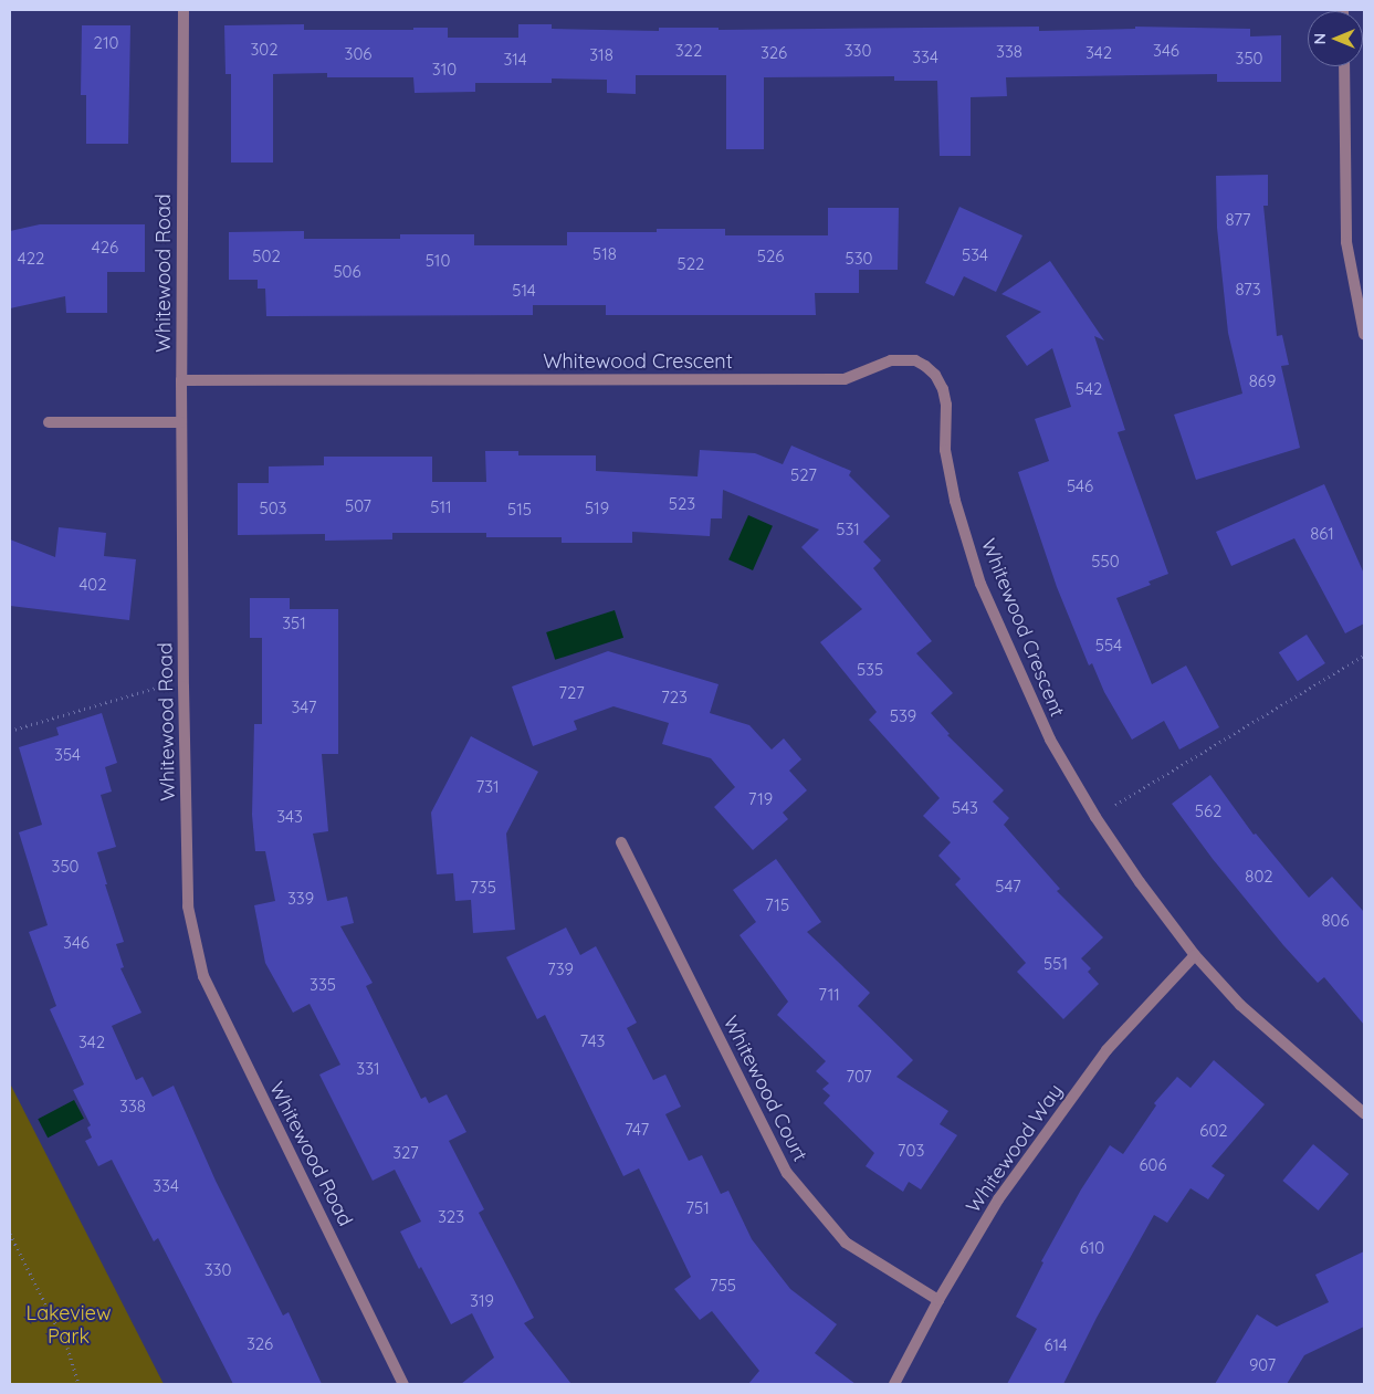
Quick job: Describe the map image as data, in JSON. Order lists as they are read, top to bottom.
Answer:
{
  "streets": {
    "street": [
      "Whitewood Road",
      "Whitewood Crescent",
      "Whitewood Court",
      "Whitewood Way"
    ]
  },
  "crossings": [
    ["Whitewood Road", "Whitewood Crescent"],
    ["Whitewood Crescent", "Whitewood Way"],
    ["Whitewood Court", "Whitewood Way"]
  ],
  "parks": ["Lakeview Park"],
  "house_numbers": [
    "210",
    "302",
    "322",
    "330",
    "346",
    "338",
    "326",
    "342",
    "306",
    "318",
    "334",
    "350",
    "314",
    "310",
    "877",
    "426",
    "518",
    "534",
    "502",
    "526",
    "422",
    "530",
    "510",
    "522",
    "506",
    "873",
    "514",
    "869",
    "542",
    "527",
    "546",
    "523",
    "507",
    "511",
    "503",
    "519",
    "515",
    "531",
    "861",
    "550",
    "402",
    "351",
    "554",
    "535",
    "727",
    "723",
    "347",
    "539",
    "354",
    "731",
    "719",
    "543",
    "562",
    "343",
    "350",
    "802",
    "547",
    "735",
    "339",
    "715",
    "806",
    "346",
    "551",
    "739",
    "335",
    "711",
    "743",
    "342",
    "331",
    "707",
    "338",
    "747",
    "602",
    "703",
    "327",
    "606",
    "334",
    "751",
    "323",
    "610",
    "330",
    "755",
    "319",
    "326",
    "614",
    "907"
  ],
  "north": "left"
}
